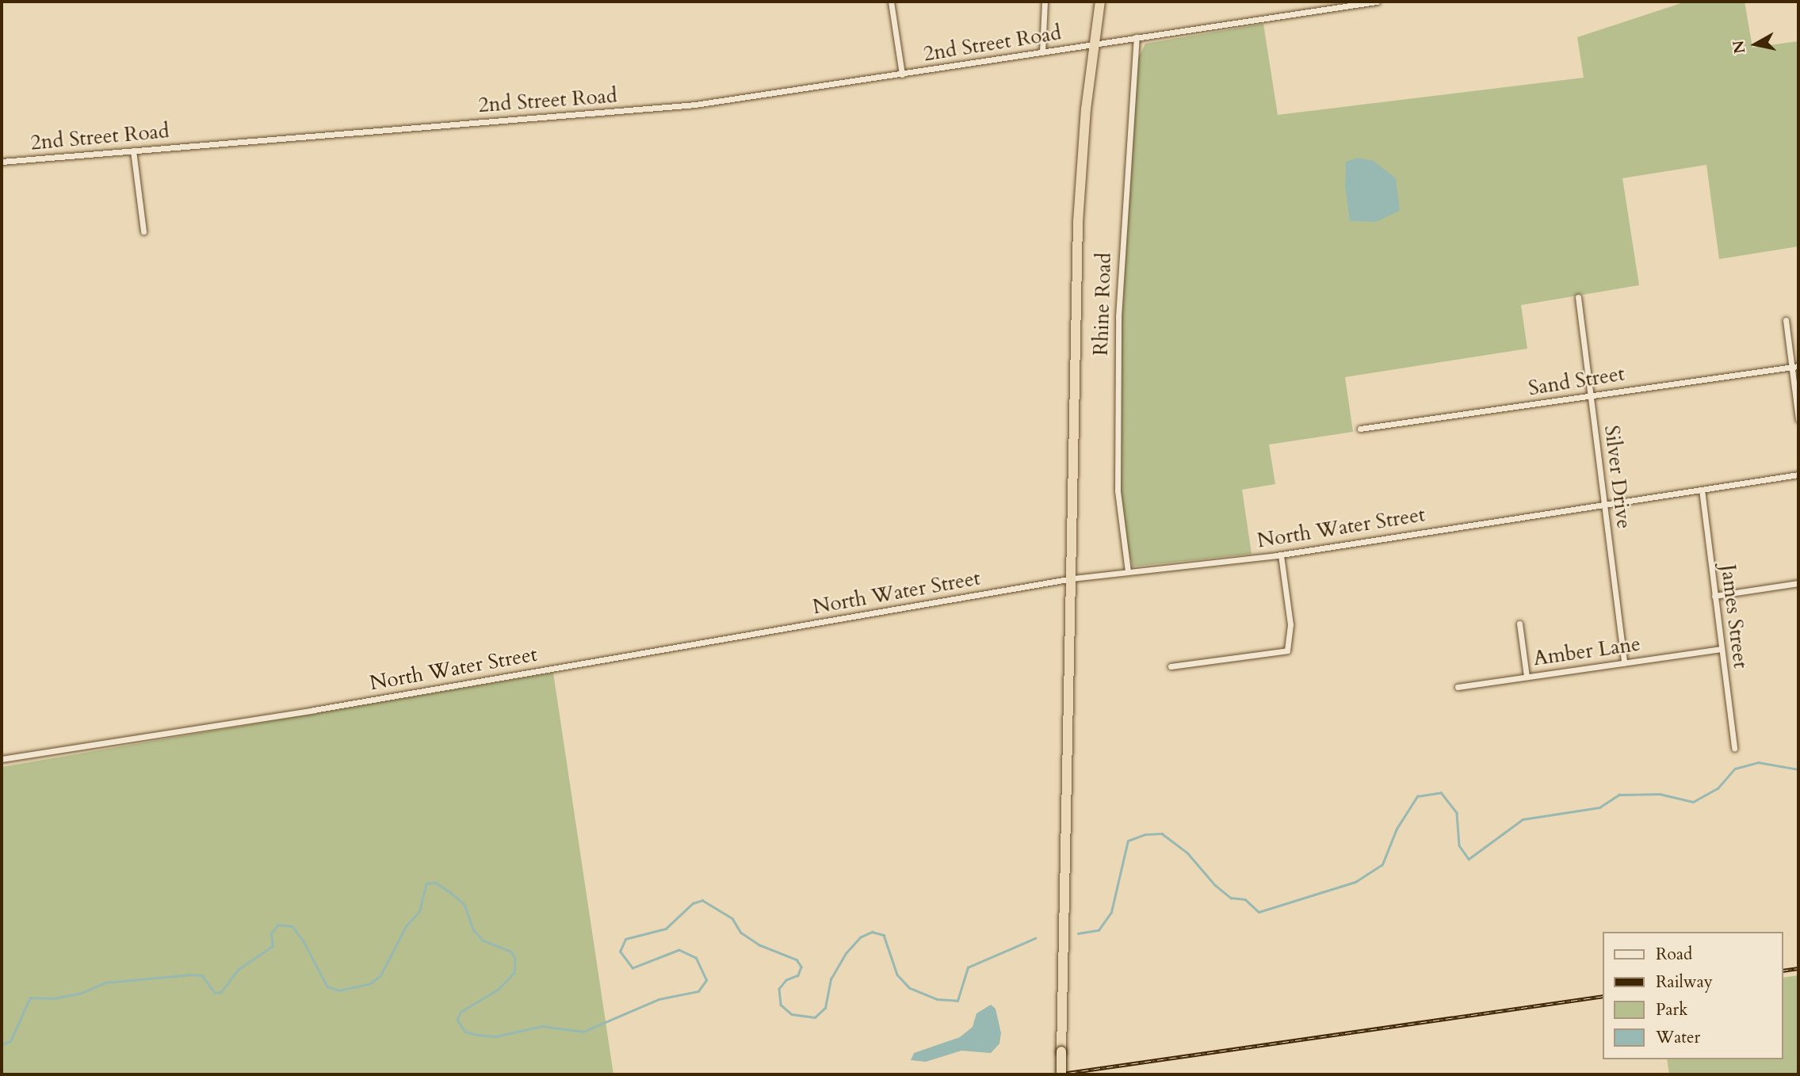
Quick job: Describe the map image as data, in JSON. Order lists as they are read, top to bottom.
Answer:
{
  "streets": {
    "street": [
      "2nd Street Road",
      "Rhine Road",
      "Sand Street",
      "Silver Drive",
      "North Water Street",
      "James Street",
      "Amber Lane"
    ]
  },
  "crossings": [
    ["2nd Street Road", "Rhine Road"],
    ["Rhine Road", "North Water Street"],
    ["Sand Street", "Silver Drive"],
    ["Silver Drive", "North Water Street"],
    ["Silver Drive", "Amber Lane"],
    ["North Water Street", "James Street"],
    ["James Street", "Amber Lane"]
  ],
  "legend": [
    "Road",
    "Railway",
    "Park",
    "Water"
  ],
  "north": "left"
}
